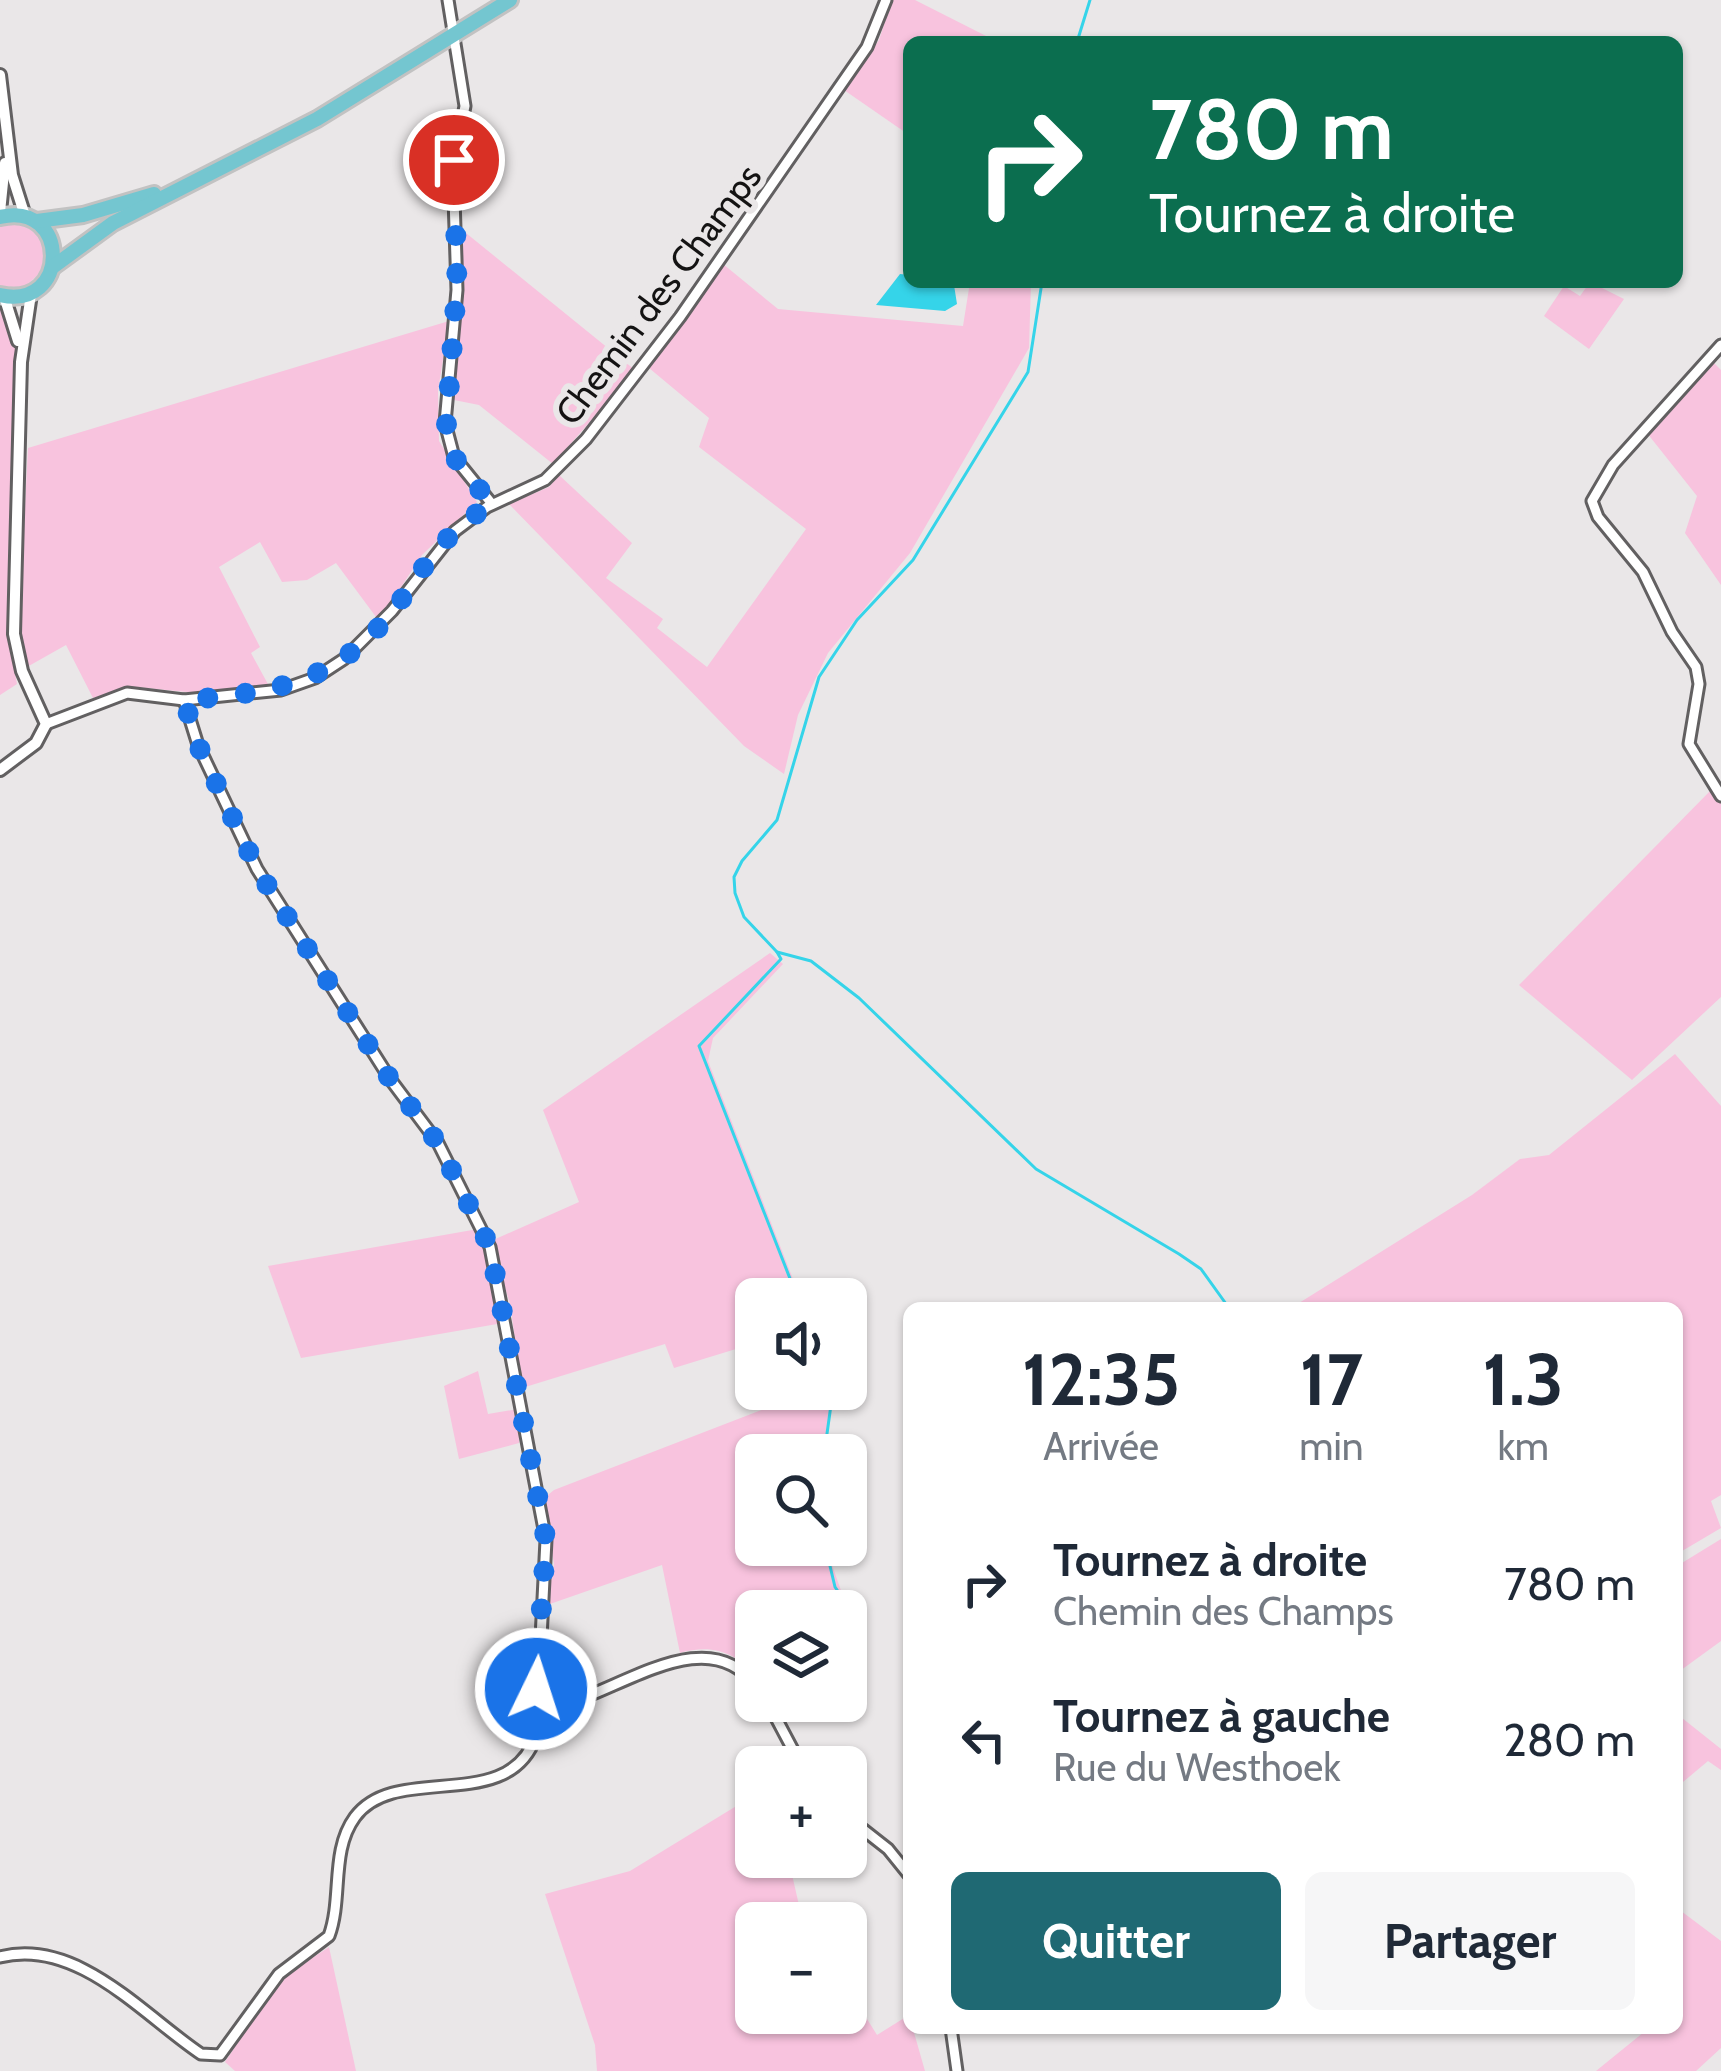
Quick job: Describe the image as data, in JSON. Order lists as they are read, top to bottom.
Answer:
{
  "streets": {
    "street": ["Chemin des Champs"]
  },
  "page": {
    "turn": ["780 m", "Tournez à droite"],
    "map_buttons": ["+", "−"],
    "eta": [
      "12:35",
      "Arrivée",
      "17",
      "min",
      "1.3",
      "km"
    ],
    "list": [
      {
        "name": "Tournez à droite",
        "note": "Chemin des Champs",
        "value": "780 m"
      },
      {
        "name": "Tournez à gauche",
        "note": "Rue du Westhoek",
        "value": "280 m"
      }
    ],
    "buttons": ["Quitter", "Partager"]
  }
}
